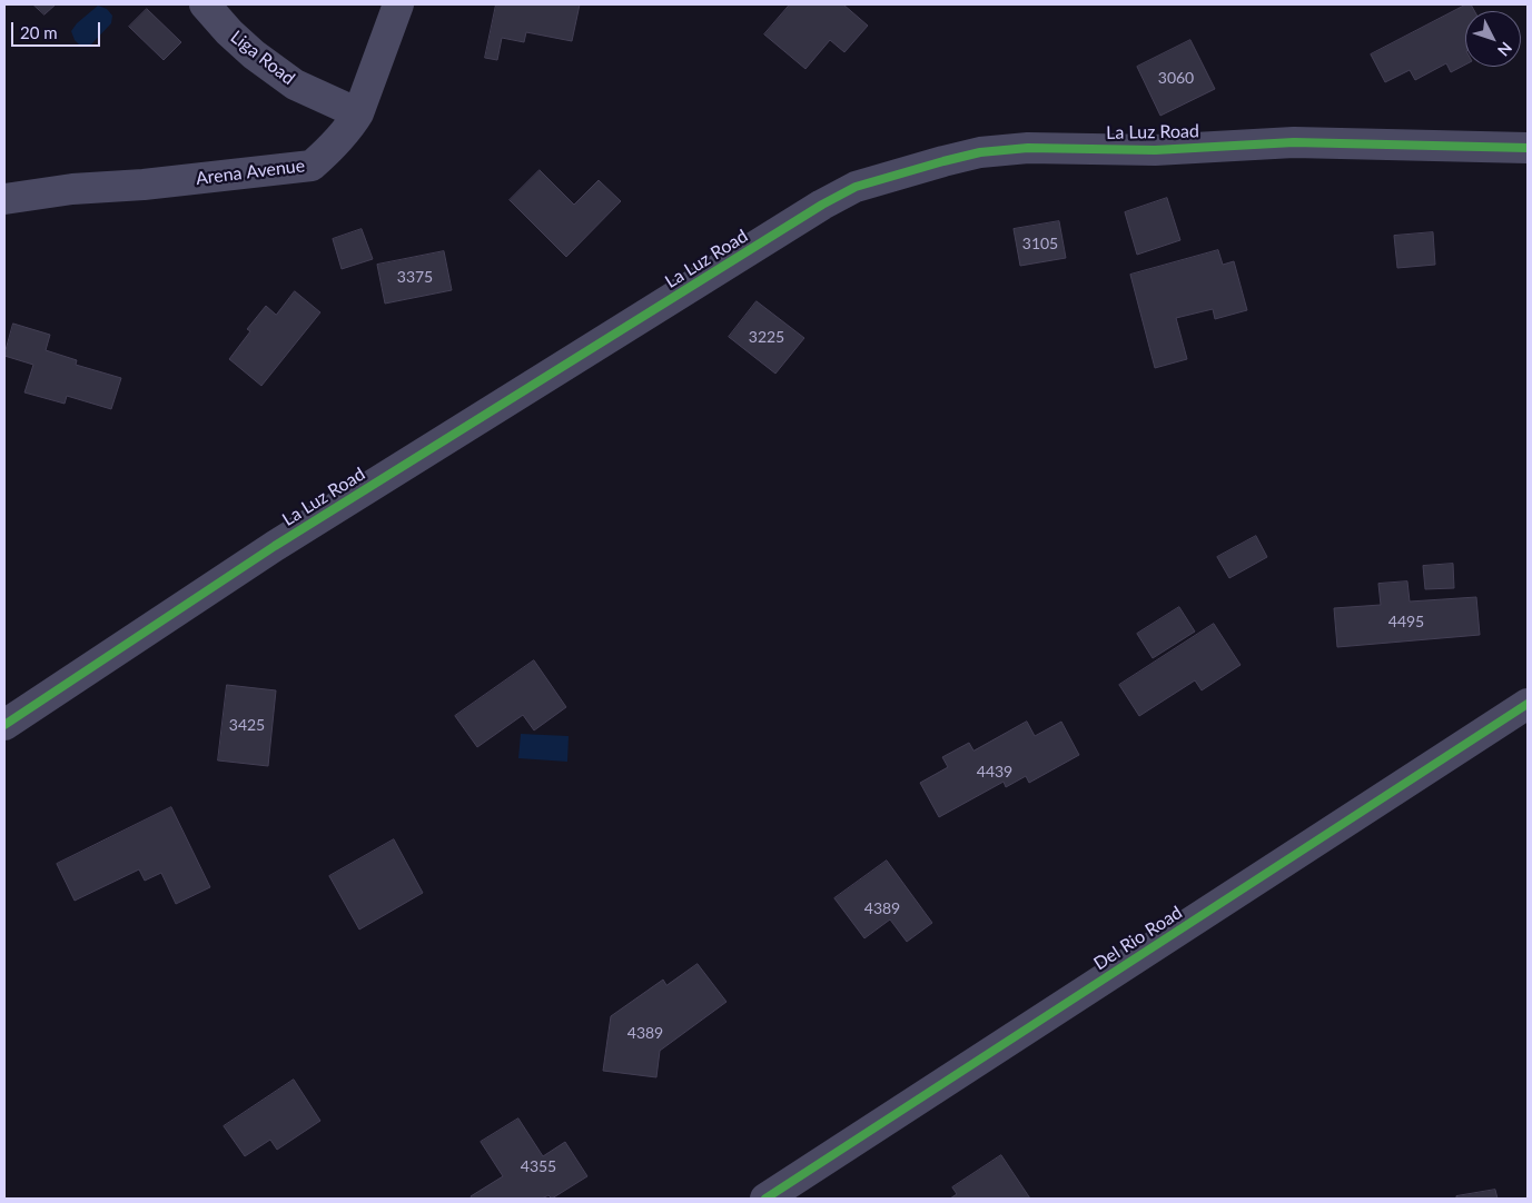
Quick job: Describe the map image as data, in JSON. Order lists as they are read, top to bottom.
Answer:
{
  "streets": {
    "street": [
      "Liga Road",
      "La Luz Road",
      "Arena Avenue",
      "Del Rio Road"
    ]
  },
  "crossings": [
    ["Liga Road", "Arena Avenue"]
  ],
  "house_numbers": [
    "3060",
    "3105",
    "3375",
    "3225",
    "4495",
    "3425",
    "4439",
    "4389",
    "4389",
    "4355"
  ],
  "scale_bar": "20 m",
  "north": "bottom right"
}
